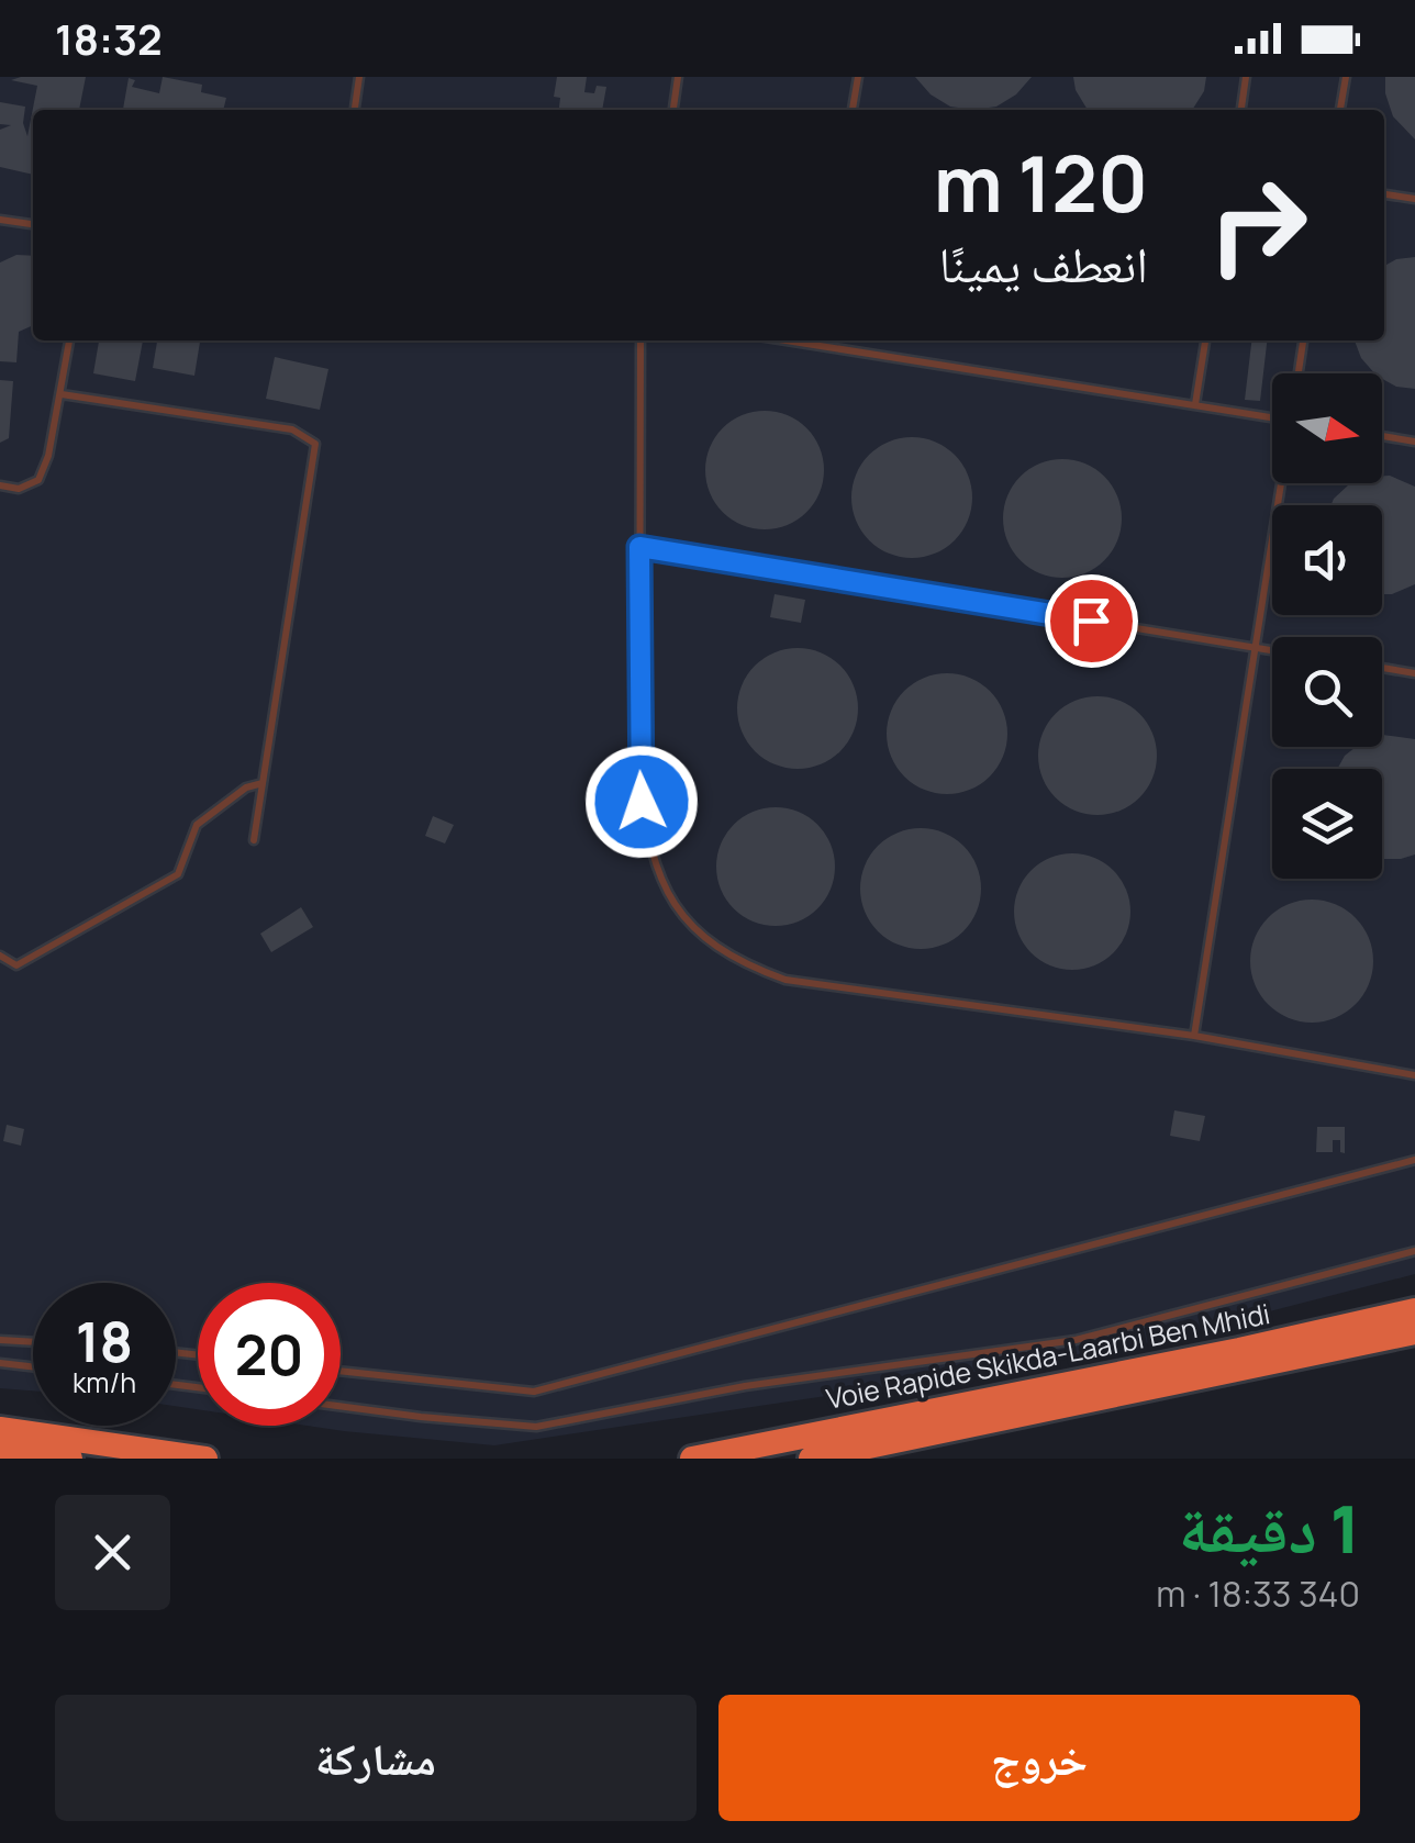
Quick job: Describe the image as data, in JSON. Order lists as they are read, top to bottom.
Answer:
{
  "streets": {
    "highway": ["Voie Rapide Skikda-Laarbi Ben Mhidi"]
  },
  "north": "right",
  "page": {
    "status": "18:32",
    "turn": ["120 m", "انعطف يمينًا"],
    "speed": "18 km/h",
    "limit": "20",
    "heading": ["1 دقيقة", "340 m · 18:33"],
    "buttons": ["خروج", "مشاركة"]
  }
}
